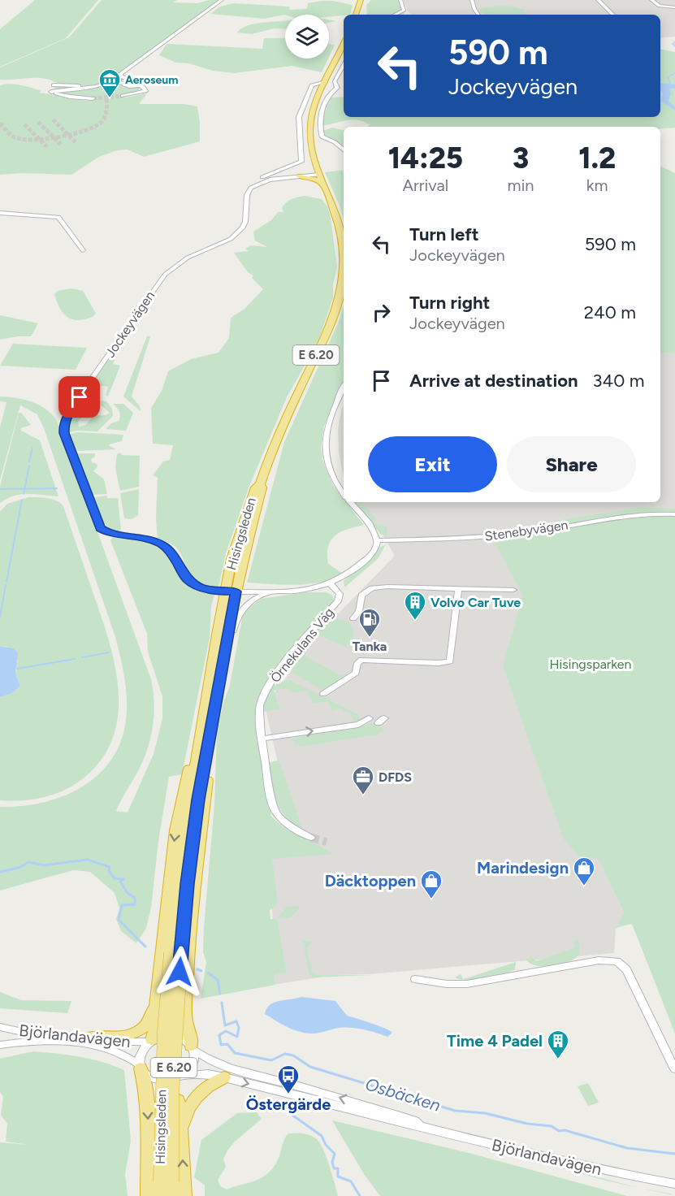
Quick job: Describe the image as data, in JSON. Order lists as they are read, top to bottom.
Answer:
{
  "streets": {
    "highway": ["E 6.20", "Hisingsleden"],
    "street": [
      "Jockeyvägen",
      "Stenebyvägen",
      "Örnekulans Väg",
      "Björlandavägen"
    ]
  },
  "crossings": [
    ["Jockeyvägen", "Hisingsleden"]
  ],
  "water": ["Osbäcken"],
  "parks": ["Hisingsparken"],
  "places": {
    "museum": ["Aeroseum"],
    "building": ["Volvo Car Tuve", "Time 4 Padel"],
    "fuel station": ["Tanka"],
    "office": ["DFDS"],
    "shop": ["Marindesign", "Däcktoppen"],
    "bus stop": ["Östergärde"]
  },
  "page": {
    "turn": ["590 m", "Jockeyvägen"],
    "eta": [
      "14:25",
      "Arrival",
      "3",
      "min",
      "1.2",
      "km"
    ],
    "list": [
      {
        "name": "Turn left",
        "note": "Jockeyvägen",
        "value": "590 m"
      },
      {
        "name": "Turn right",
        "note": "Jockeyvägen",
        "value": "240 m"
      },
      {
        "name": "Arrive at destination",
        "value": "340 m"
      }
    ],
    "buttons": ["Exit", "Share"]
  }
}
